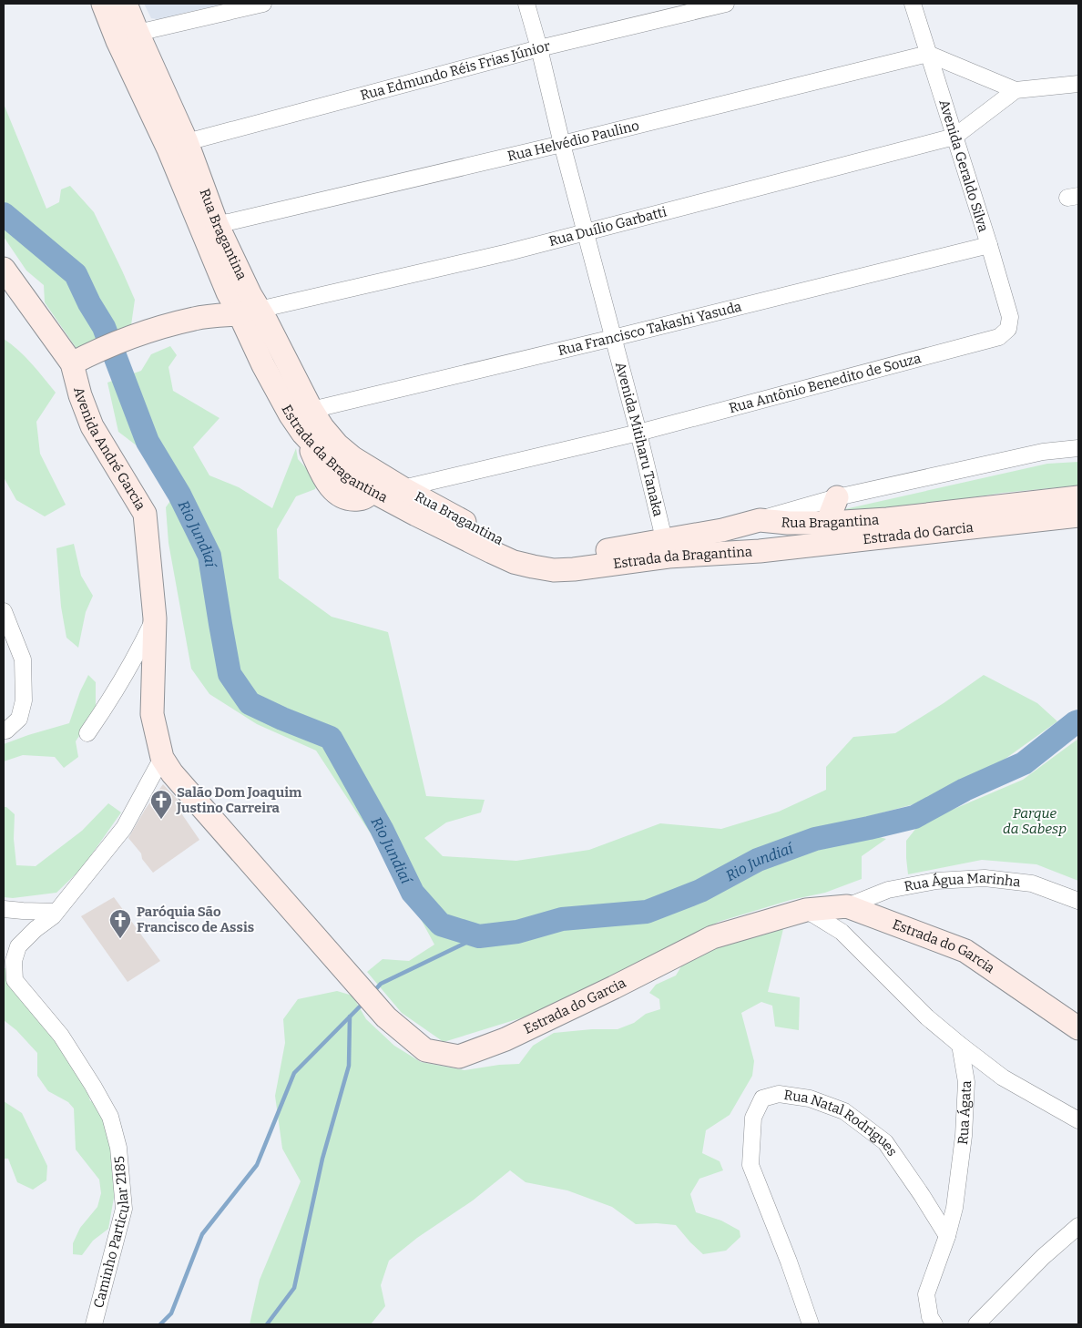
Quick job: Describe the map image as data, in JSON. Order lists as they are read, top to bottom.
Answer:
{
  "streets": {
    "main road": [
      "Rua Bragantina",
      "Avenida André Garcia",
      "Estrada da Bragantina",
      "Estrada do Garcia"
    ],
    "street": [
      "Rua Edmundo Réis Frias Júnior",
      "Rua Helvédio Paulino",
      "Avenida Geraldo Silva",
      "Rua Duílio Garbatti",
      "Rua Francisco Takashi Yasuda",
      "Rua Antônio Benedito de Souza",
      "Avenida Mitiharu Tanaka",
      "Rua Água Marinha",
      "Rua Ágata",
      "Rua Natal Rodrigues",
      "Caminho Particular 2185"
    ]
  },
  "crossings": [
    ["Rua Edmundo Réis Frias Júnior", "Rua Bragantina"],
    ["Rua Edmundo Réis Frias Júnior", "Avenida Mitiharu Tanaka"],
    ["Rua Helvédio Paulino", "Avenida Geraldo Silva"],
    ["Rua Helvédio Paulino", "Rua Bragantina"],
    ["Rua Helvédio Paulino", "Avenida Mitiharu Tanaka"],
    ["Avenida Geraldo Silva", "Rua Duílio Garbatti"],
    ["Avenida Geraldo Silva", "Rua Francisco Takashi Yasuda"],
    ["Avenida Geraldo Silva", "Rua Antônio Benedito de Souza"],
    ["Rua Duílio Garbatti", "Rua Bragantina"],
    ["Rua Duílio Garbatti", "Avenida Mitiharu Tanaka"],
    ["Rua Duílio Garbatti", "Estrada da Bragantina"],
    ["Rua Bragantina", "Rua Francisco Takashi Yasuda"],
    ["Rua Bragantina", "Rua Antônio Benedito de Souza"],
    ["Rua Bragantina", "Avenida Mitiharu Tanaka"],
    ["Rua Bragantina", "Estrada da Bragantina"],
    ["Rua Bragantina", "Estrada do Garcia"],
    ["Rua Francisco Takashi Yasuda", "Avenida Mitiharu Tanaka"],
    ["Rua Antônio Benedito de Souza", "Avenida Mitiharu Tanaka"],
    ["Avenida Mitiharu Tanaka", "Estrada da Bragantina"],
    ["Avenida André Garcia", "Estrada do Garcia"],
    ["Estrada da Bragantina", "Estrada do Garcia"],
    ["Estrada do Garcia", "Rua Água Marinha"],
    ["Rua Ágata", "Rua Natal Rodrigues"]
  ],
  "water": ["Rio Jundiaí"],
  "parks": ["Parque da Sabesp"],
  "places": {
    "church": ["Salão Dom Joaquim Justino Carreira", "Paróquia São Francisco de Assis"]
  }
}
